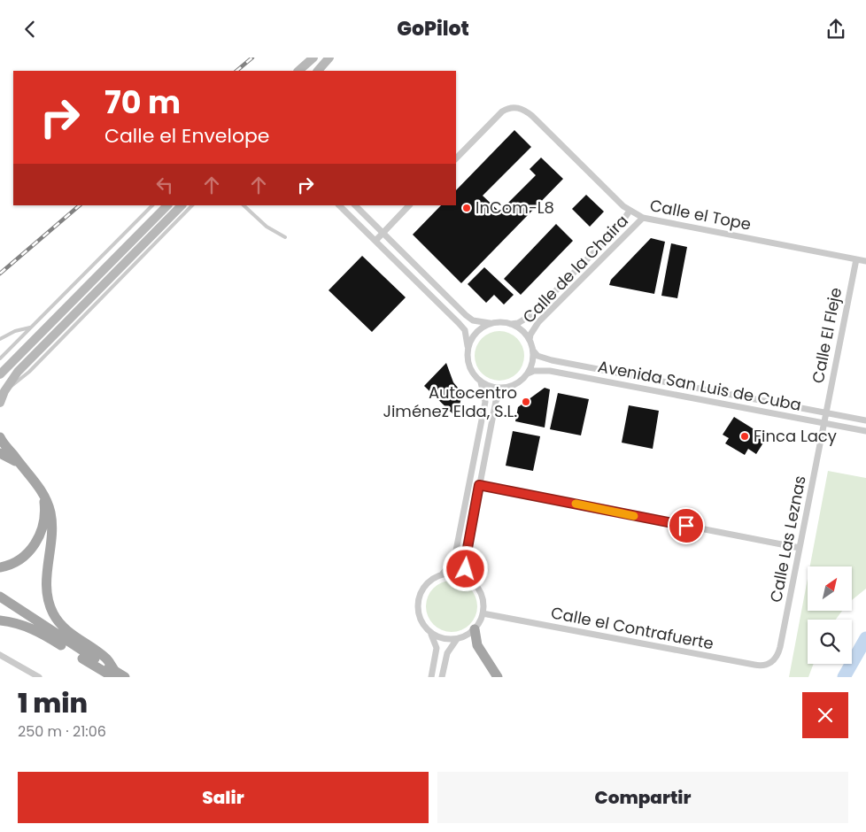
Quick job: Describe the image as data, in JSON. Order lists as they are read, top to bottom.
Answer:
{
  "streets": {
    "street": [
      "Calle el Tope",
      "Calle de la Chaira",
      "Calle El Fleje",
      "Avenida San Luis de Cuba",
      "Calle Las Leznas",
      "Calle el Contrafuerte"
    ]
  },
  "crossings": [
    ["Calle el Tope", "Calle de la Chaira"],
    ["Calle el Tope", "Calle El Fleje"],
    ["Calle de la Chaira", "Avenida San Luis de Cuba"],
    ["Calle El Fleje", "Avenida San Luis de Cuba"],
    ["Calle El Fleje", "Calle Las Leznas"],
    ["Avenida San Luis de Cuba", "Calle Las Leznas"],
    ["Calle Las Leznas", "Calle el Contrafuerte"]
  ],
  "places": ["InCom-L8", "Autocentro Jiménez Elda, S.L.", "Finca Lacy"],
  "north": "top right",
  "page": {
    "header": "GoPilot",
    "turn": ["70 m", "Calle el Envelope"],
    "heading": ["1 min", "250 m · 21:06"],
    "buttons": ["Salir", "Compartir"]
  }
}
